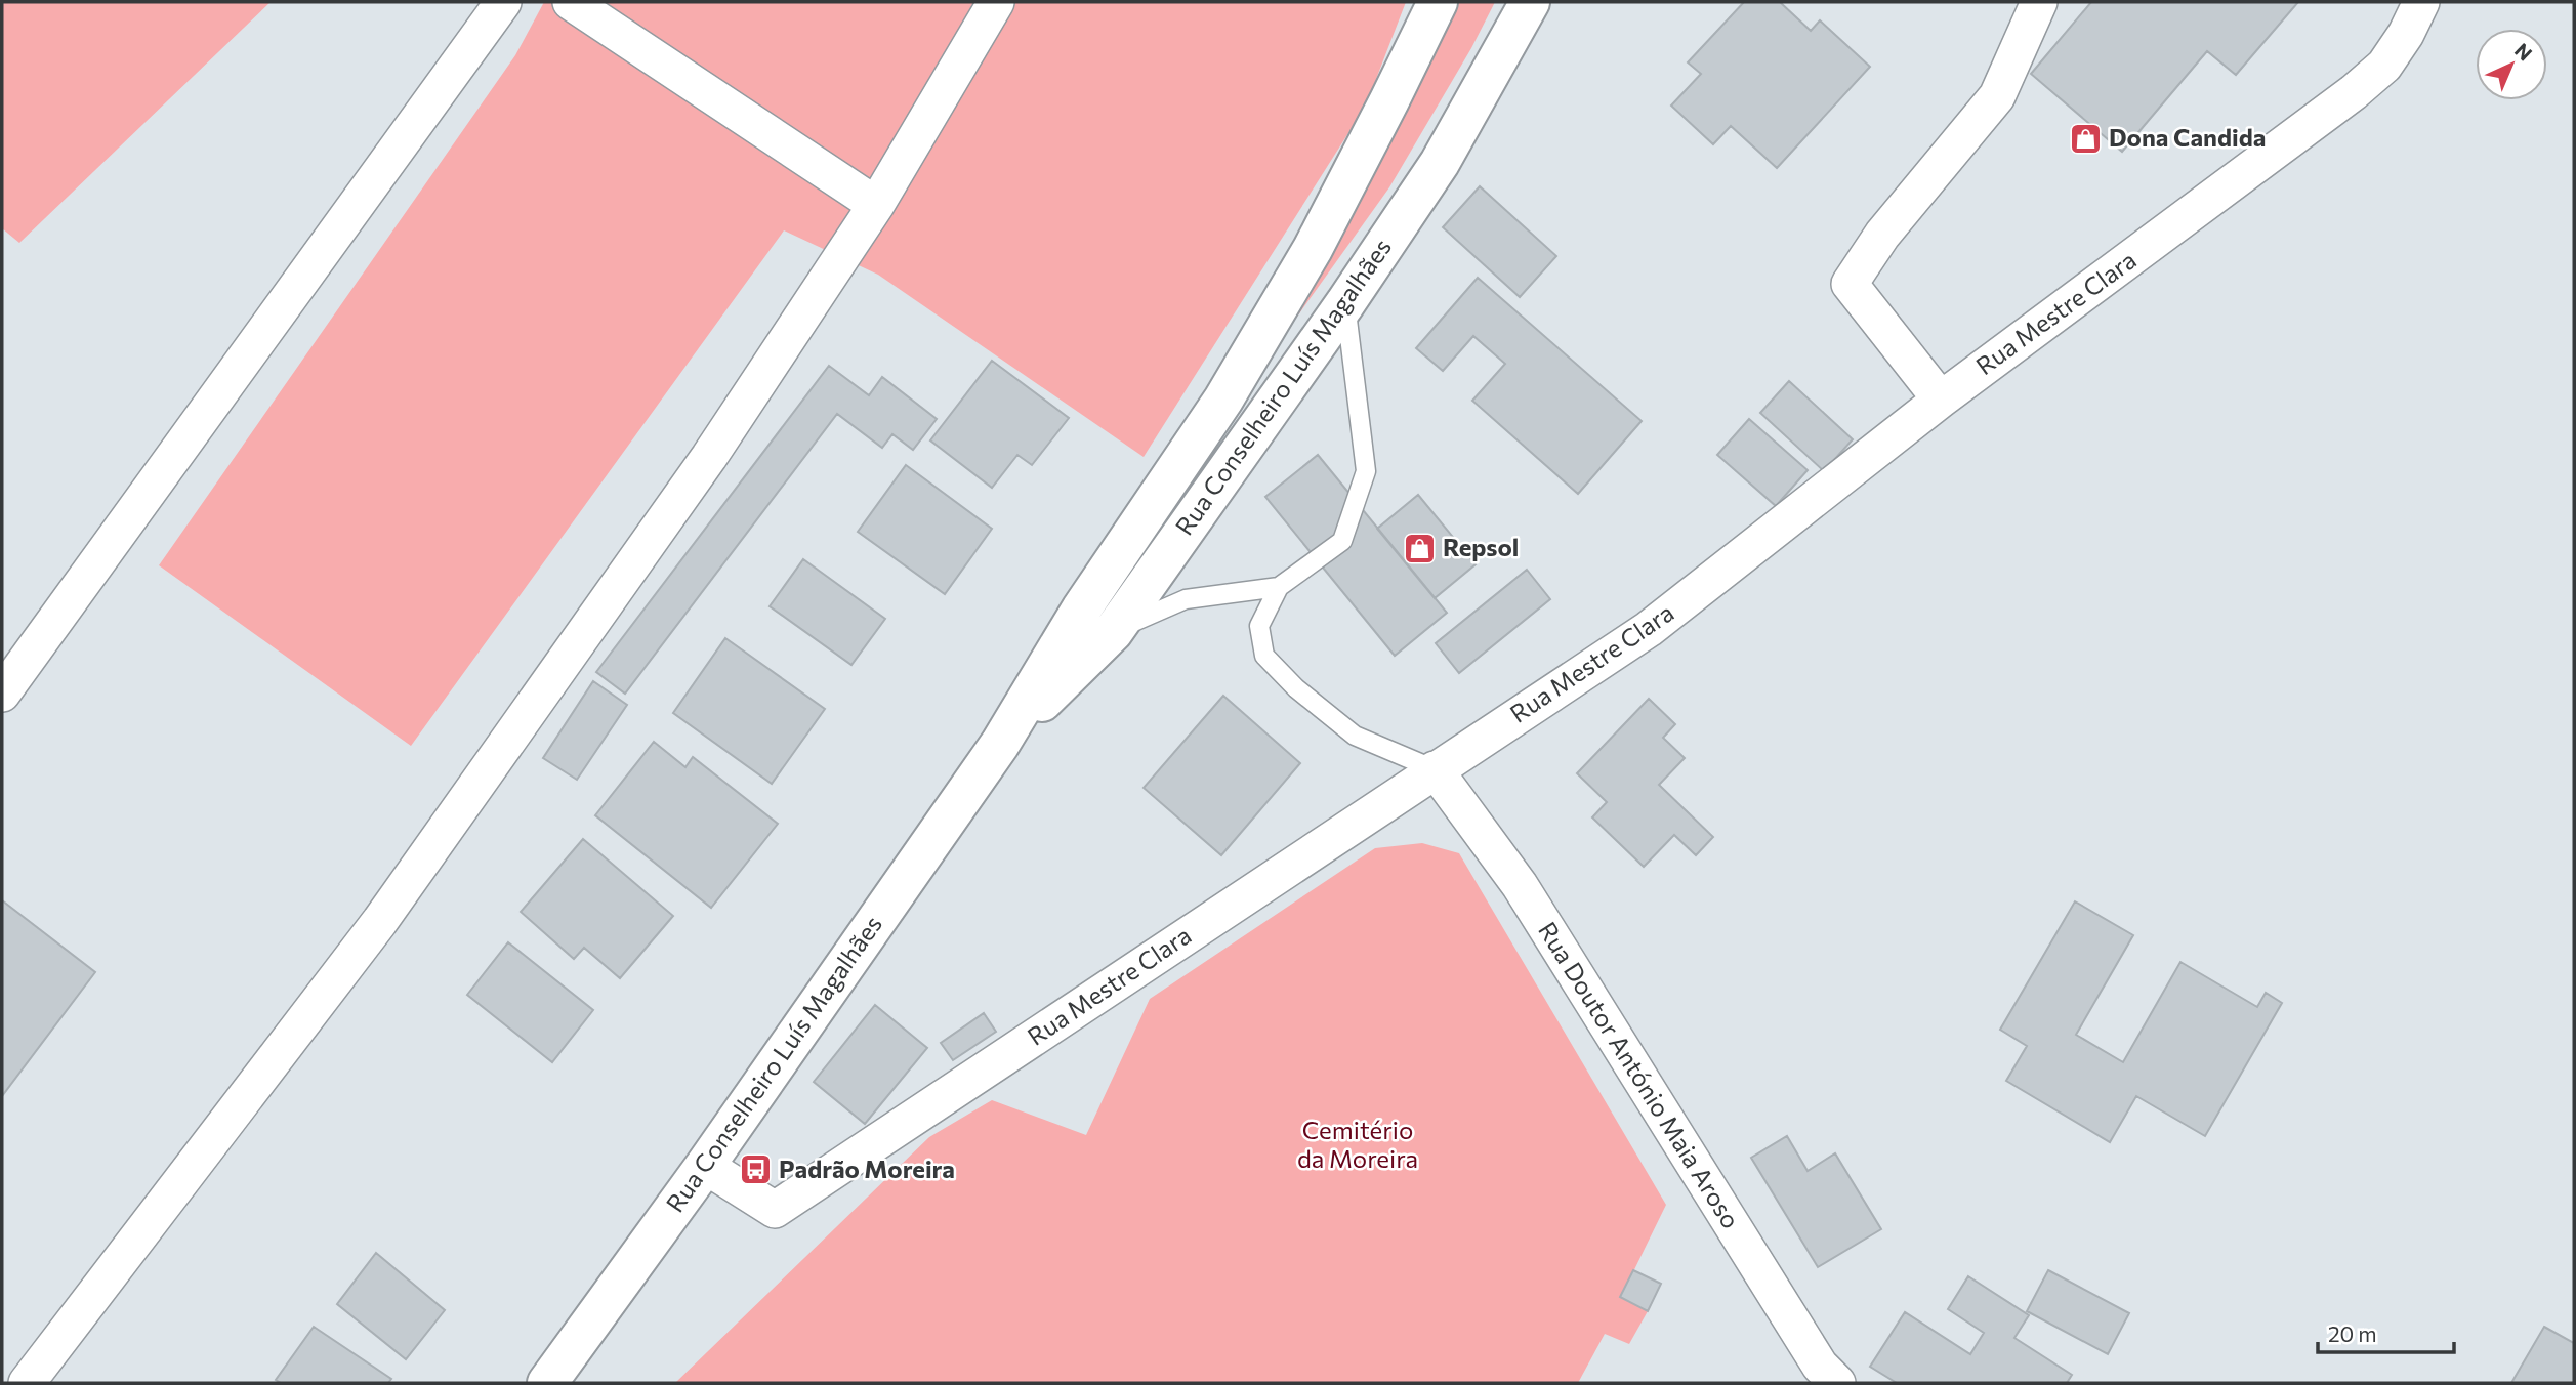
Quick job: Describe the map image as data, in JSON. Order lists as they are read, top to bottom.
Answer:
{
  "streets": {
    "main road": ["Rua Conselheiro Luís Magalhães"],
    "street": ["Rua Mestre Clara", "Rua Doutor António Maia Aroso"]
  },
  "crossings": [
    ["Rua Mestre Clara", "Rua Conselheiro Luís Magalhães"],
    ["Rua Mestre Clara", "Rua Doutor António Maia Aroso"]
  ],
  "parks": ["Cemitério da Moreira"],
  "places": {
    "shop": ["Dona Candida", "Repsol"],
    "bus stop": ["Padrão Moreira"]
  },
  "scale_bar": "20 m",
  "north": "top right"
}
